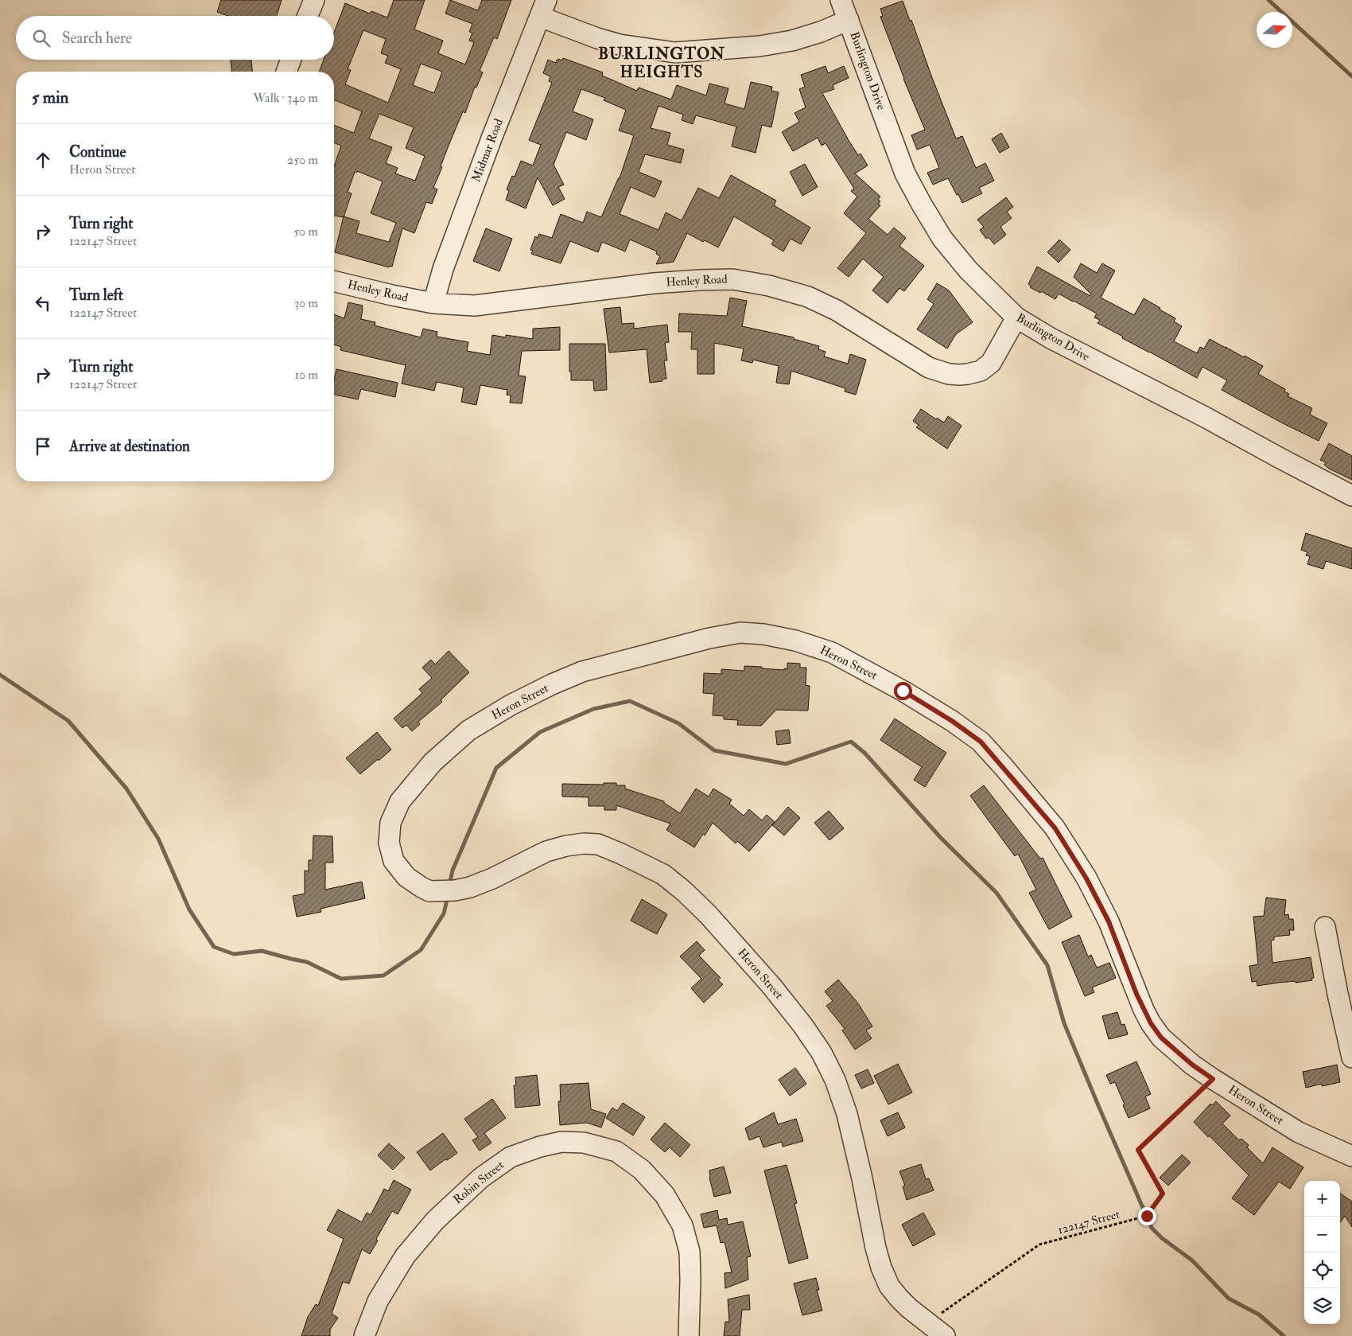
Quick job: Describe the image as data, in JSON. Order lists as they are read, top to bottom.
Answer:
{
  "streets": {
    "street": [
      "Burlington Drive",
      "Midmar Road",
      "Henley Road",
      "Heron Street",
      "Robin Street"
    ],
    "path": ["122147 Street"]
  },
  "crossings": [
    ["Burlington Drive", "Henley Road"],
    ["Midmar Road", "Henley Road"],
    ["Heron Street", "122147 Street"]
  ],
  "districts": ["BURLINGTON HEIGHTS"],
  "north": "right",
  "page": {
    "search": "Search here",
    "heading": ["5 min", "Walk · 340 m"],
    "list": [
      ["Continue", "Heron Street", "250 m"],
      ["Turn right", "122147 Street", "50 m"],
      ["Turn left", "122147 Street", "30 m"],
      ["Turn right", "122147 Street", "10 m"],
      "Arrive at destination"
    ],
    "map_buttons": ["+", "−"]
  }
}
